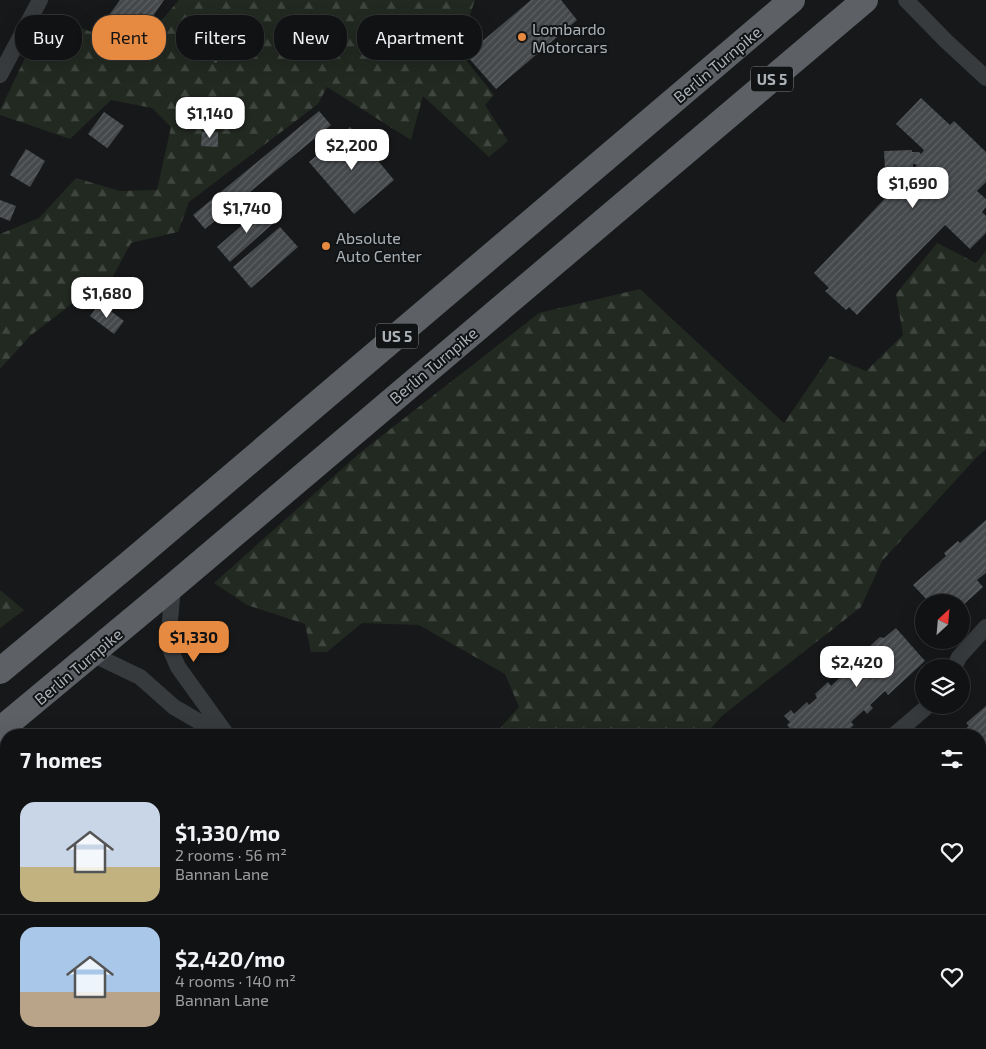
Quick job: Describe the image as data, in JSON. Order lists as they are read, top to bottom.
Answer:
{
  "streets": {
    "highway": ["Berlin Turnpike", "US 5"]
  },
  "places": ["Lombardo Motorcars", "Absolute Auto Center"],
  "north": "top right",
  "page": {
    "chip": [
      "Buy",
      "Rent",
      "Filters",
      "New",
      "Apartment"
    ],
    "price": [
      "$1,140",
      "$2,200",
      "$1,690",
      "$1,740",
      "$1,680",
      "$1,330",
      "$2,420"
    ],
    "heading": "7 homes",
    "list": [
      {
        "name": "$1,330/mo",
        "note": "2 rooms · 56 m² · Bannan Lane"
      },
      {
        "name": "$2,420/mo",
        "note": "4 rooms · 140 m² · Bannan Lane"
      }
    ]
  }
}
